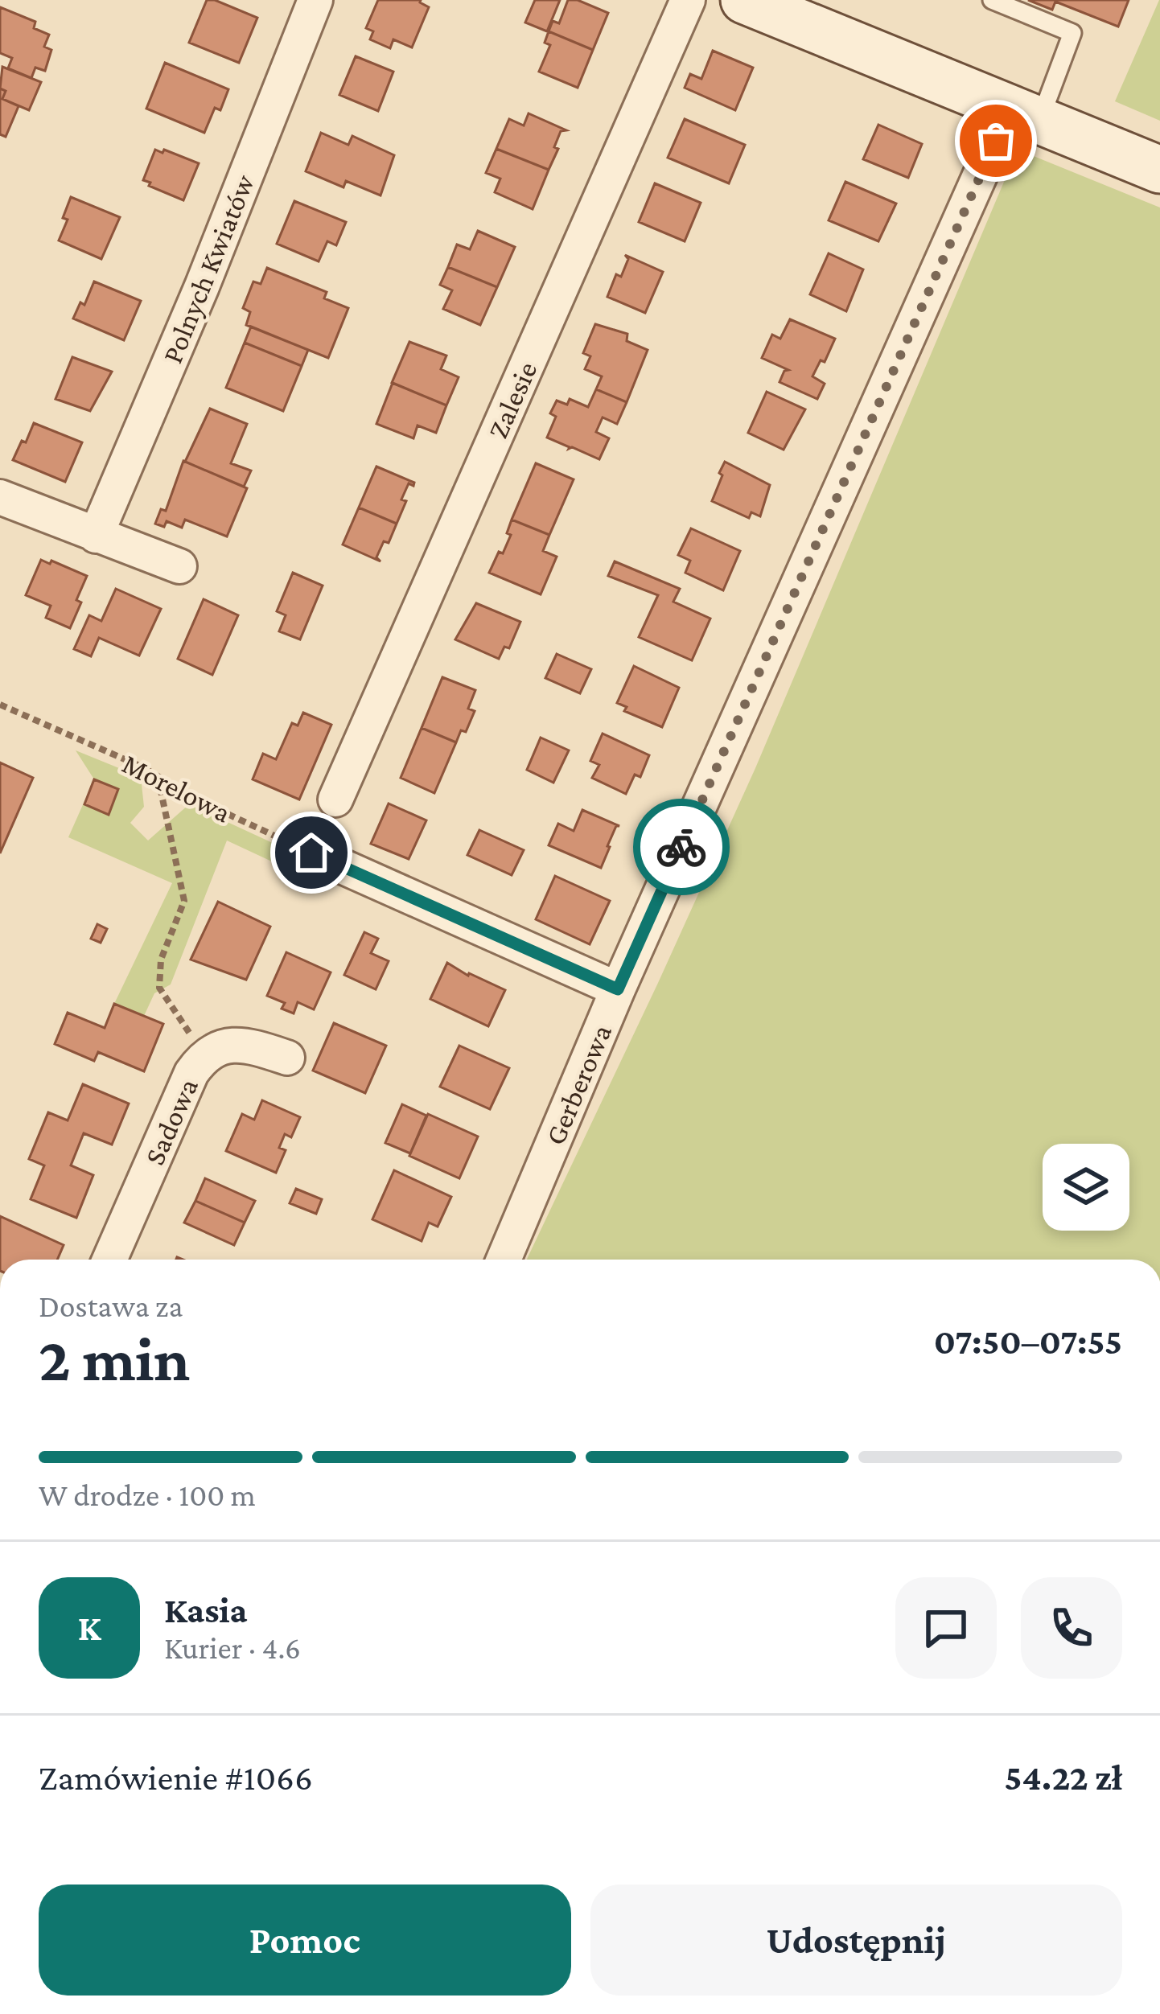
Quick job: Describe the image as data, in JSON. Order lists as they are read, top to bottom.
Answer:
{
  "streets": {
    "street": [
      "Polnych Kwiatów",
      "Zalesie",
      "Gerberowa",
      "Sadowa"
    ],
    "path": ["Morelowa"]
  },
  "page": {
    "heading": ["2 min", "Dostawa za", "07:50–07:55"],
    "panel": [
      "Kasia",
      "Kurier · 4.6",
      "Zamówienie #1066",
      "54.22 zł"
    ],
    "bar": "W drodze · 100 m",
    "round": "K",
    "buttons": ["Pomoc", "Udostępnij"]
  }
}
